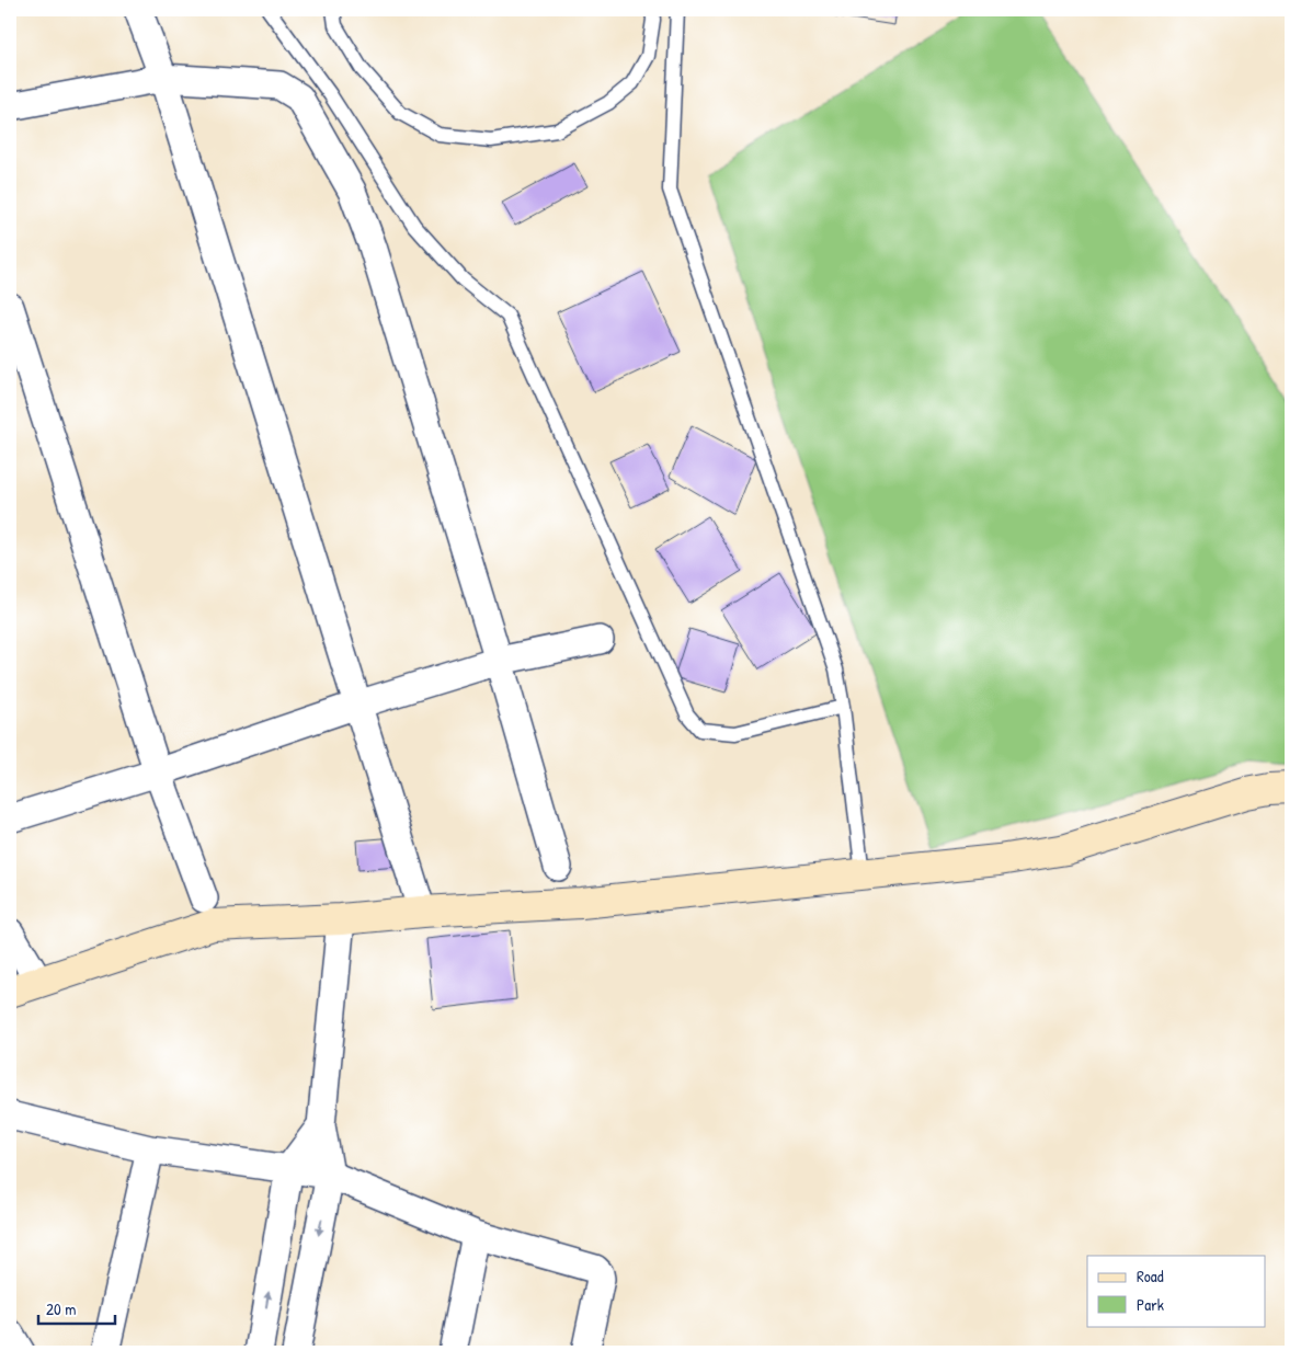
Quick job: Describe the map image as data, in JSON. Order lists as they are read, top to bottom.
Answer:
{
  "legend": ["Road", "Park"],
  "scale_bar": "20 m"
}
